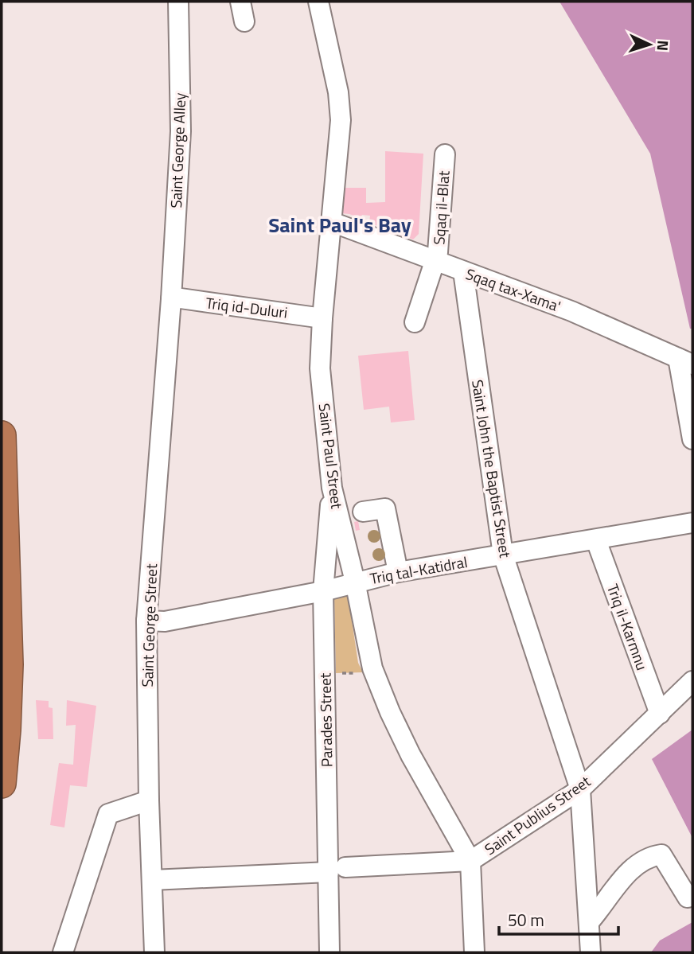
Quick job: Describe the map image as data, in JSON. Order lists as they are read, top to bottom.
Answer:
{
  "streets": {
    "street": [
      "Saint George Alley",
      "Sqaq il-Blat",
      "Sqaq tax-Xama'",
      "Triq id-Duluri",
      "Saint Paul Street",
      "Saint John the Baptist Street",
      "Triq tal-Katidral",
      "Saint George Street",
      "Triq il-Karmnu",
      "Parades Street",
      "Saint Publius Street"
    ]
  },
  "crossings": [
    ["Saint George Alley", "Triq id-Duluri"],
    ["Saint George Alley", "Saint George Street"],
    ["Sqaq il-Blat", "Sqaq tax-Xama'"],
    ["Sqaq tax-Xama'", "Saint Paul Street"],
    ["Sqaq tax-Xama'", "Saint John the Baptist Street"],
    ["Triq id-Duluri", "Saint Paul Street"],
    ["Triq id-Duluri", "Saint George Street"],
    ["Saint Paul Street", "Triq tal-Katidral"],
    ["Saint Paul Street", "Parades Street"],
    ["Saint Paul Street", "Saint Publius Street"],
    ["Saint John the Baptist Street", "Triq tal-Katidral"],
    ["Saint John the Baptist Street", "Saint Publius Street"],
    ["Triq tal-Katidral", "Saint George Street"],
    ["Triq tal-Katidral", "Triq il-Karmnu"],
    ["Triq tal-Katidral", "Parades Street"],
    ["Saint George Street", "Saint Publius Street"],
    ["Triq il-Karmnu", "Saint Publius Street"],
    ["Parades Street", "Saint Publius Street"]
  ],
  "districts": ["Saint Paul's Bay"],
  "scale_bar": "50 m",
  "north": "right"
}
